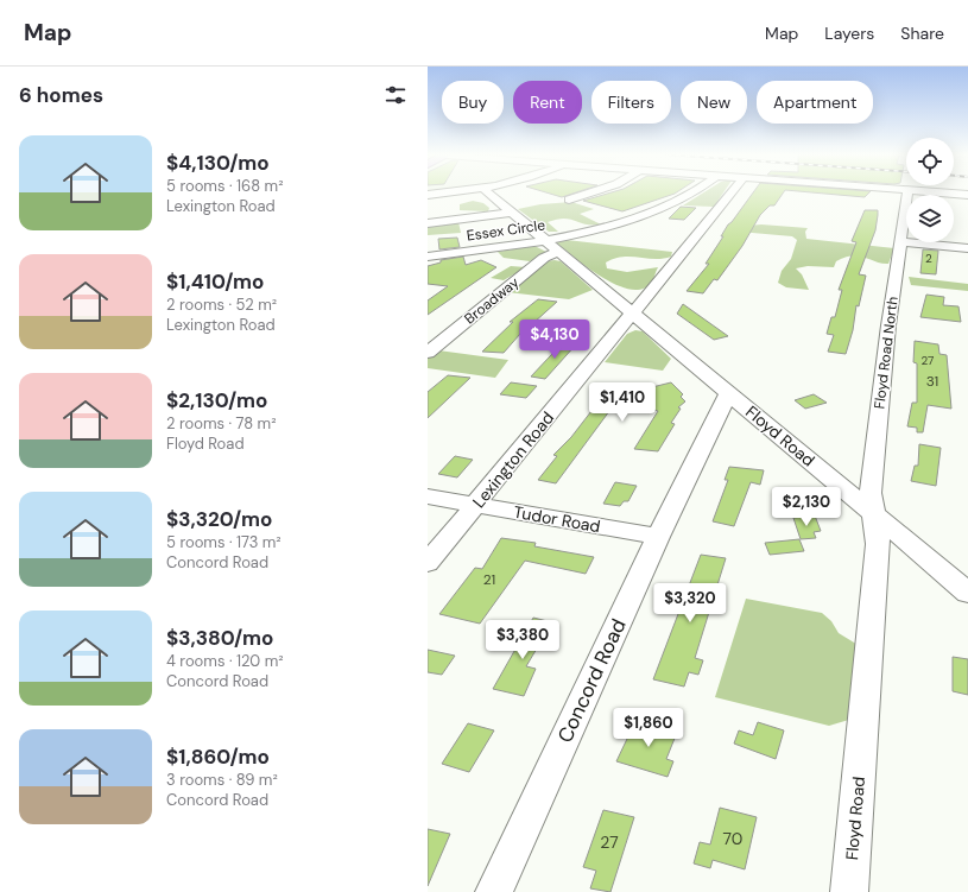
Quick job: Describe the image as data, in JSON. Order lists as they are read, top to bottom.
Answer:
{
  "streets": {
    "street": [
      "Essex Circle",
      "Broadway",
      "Floyd Road North",
      "Floyd Road",
      "Lexington Road",
      "Tudor Road",
      "Concord Road"
    ]
  },
  "crossings": [
    ["Essex Circle", "Broadway"],
    ["Essex Circle", "Floyd Road"],
    ["Broadway", "Floyd Road"],
    ["Floyd Road North", "Floyd Road"],
    ["Floyd Road", "Lexington Road"],
    ["Floyd Road", "Concord Road"],
    ["Lexington Road", "Tudor Road"],
    ["Tudor Road", "Concord Road"]
  ],
  "house_numbers": [
    "2",
    "27",
    "31",
    "21",
    "70",
    "27"
  ],
  "page": {
    "header": "Map",
    "nav": ["Map", "Layers", "Share"],
    "heading": "6 homes",
    "chip": [
      "Buy",
      "Rent",
      "Filters",
      "New",
      "Apartment"
    ],
    "list": [
      {
        "name": "$4,130/mo",
        "note": "5 rooms · 168 m² · Lexington Road"
      },
      {
        "name": "$1,410/mo",
        "note": "2 rooms · 52 m² · Lexington Road"
      },
      {
        "name": "$2,130/mo",
        "note": "2 rooms · 78 m² · Floyd Road"
      },
      {
        "name": "$3,320/mo",
        "note": "5 rooms · 173 m² · Concord Road"
      },
      {
        "name": "$3,380/mo",
        "note": "4 rooms · 120 m² · Concord Road"
      },
      {
        "name": "$1,860/mo",
        "note": "3 rooms · 89 m² · Concord Road"
      }
    ],
    "price": [
      "$4,130",
      "$1,410",
      "$2,130",
      "$3,320",
      "$3,380",
      "$1,860"
    ]
  }
}
